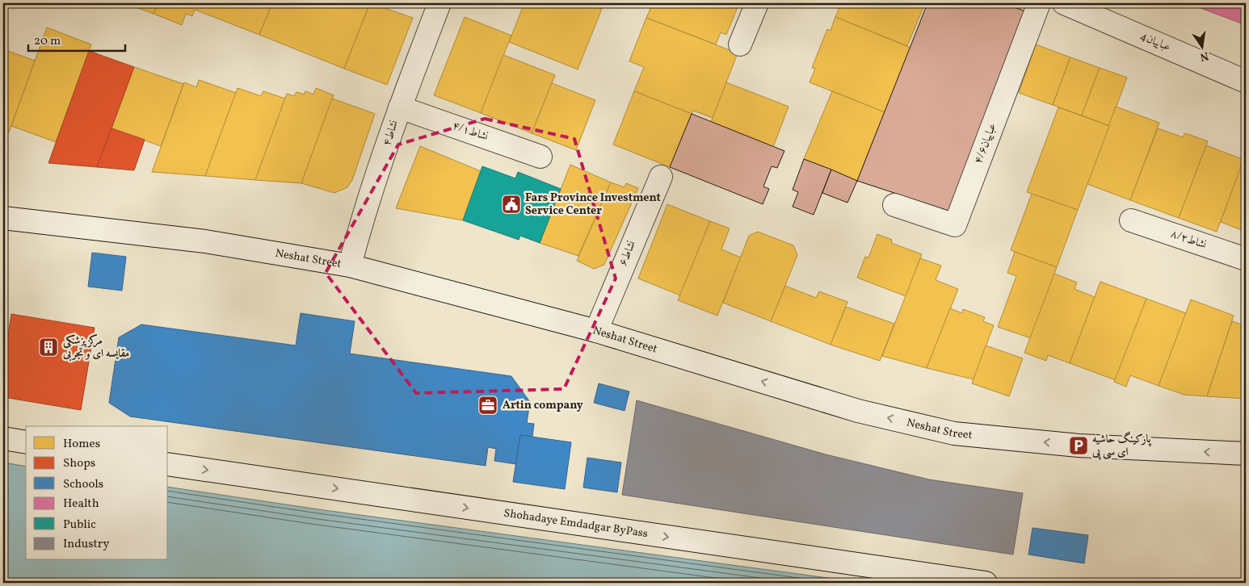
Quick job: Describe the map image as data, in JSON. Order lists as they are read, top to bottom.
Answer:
{
  "streets": {
    "main road": [
      "عباییان4",
      "نشاط۴/۱",
      "نشاط۴",
      "عباییان۴/۶",
      "نشاط۸/۲",
      "نشاط۶",
      "Neshat Street",
      "Shohadaye Emdadgar ByPass"
    ]
  },
  "crossings": [
    ["نشاط۴/۱", "نشاط۴"],
    ["نشاط۴", "Neshat Street"],
    ["نشاط۶", "Neshat Street"]
  ],
  "one_way": ["Neshat Street", "Shohadaye Emdadgar ByPass"],
  "places": {
    "public building": ["Fars Province Investment Service Center"],
    "building": ["مرکز پزشکی مقایسه ای و تجربی"],
    "office": ["Artin company"],
    "parking": ["پارکینگ حاشیه ای سی پی"]
  },
  "legend": [
    "Homes",
    "Shops",
    "Schools",
    "Health",
    "Public",
    "Industry"
  ],
  "scale_bar": "20 m",
  "north": "bottom"
}
